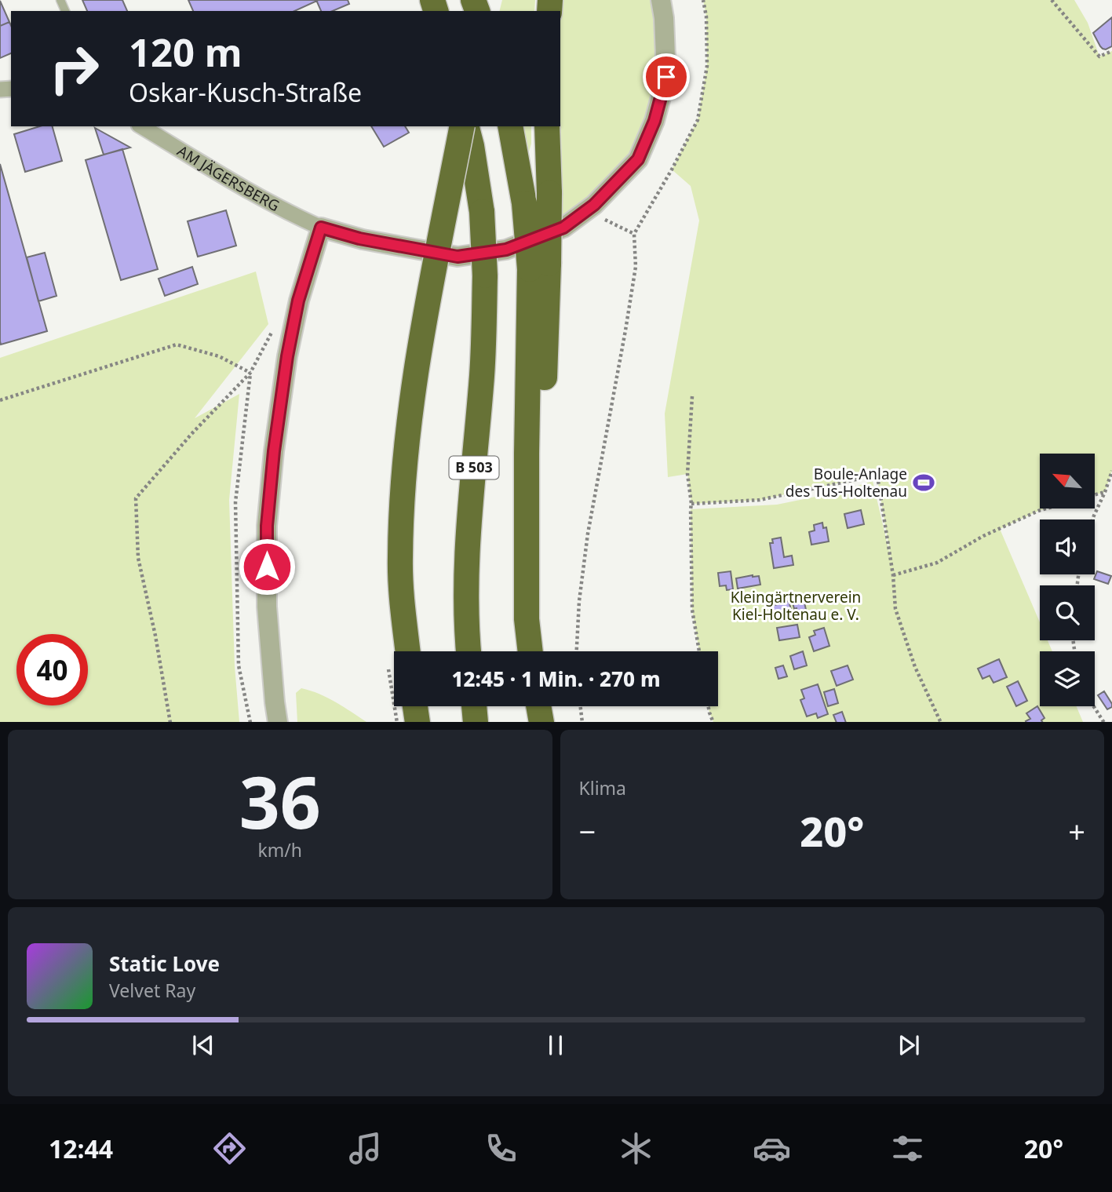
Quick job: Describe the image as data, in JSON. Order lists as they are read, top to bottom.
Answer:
{
  "streets": {
    "highway": ["B 503"],
    "street": ["AM JÄGERSBERG"]
  },
  "parks": ["Kleingärtnerverein Kiel-Holtenau e. V."],
  "places": {
    "sports": ["Boule-Anlage des Tus-Holtenau"]
  },
  "north": "top left",
  "page": {
    "turn": ["120 m", "Oskar-Kusch-Straße"],
    "limit": "40",
    "trip": "12:45 · 1 Min. · 270 m",
    "tile": [
      ["36", "km/h"],
      "Klima"
    ],
    "heat": ["−", "20°", "+"],
    "song": ["Static Love", "Velvet Ray"],
    "tabs": ["12:44", "20°"]
  }
}
